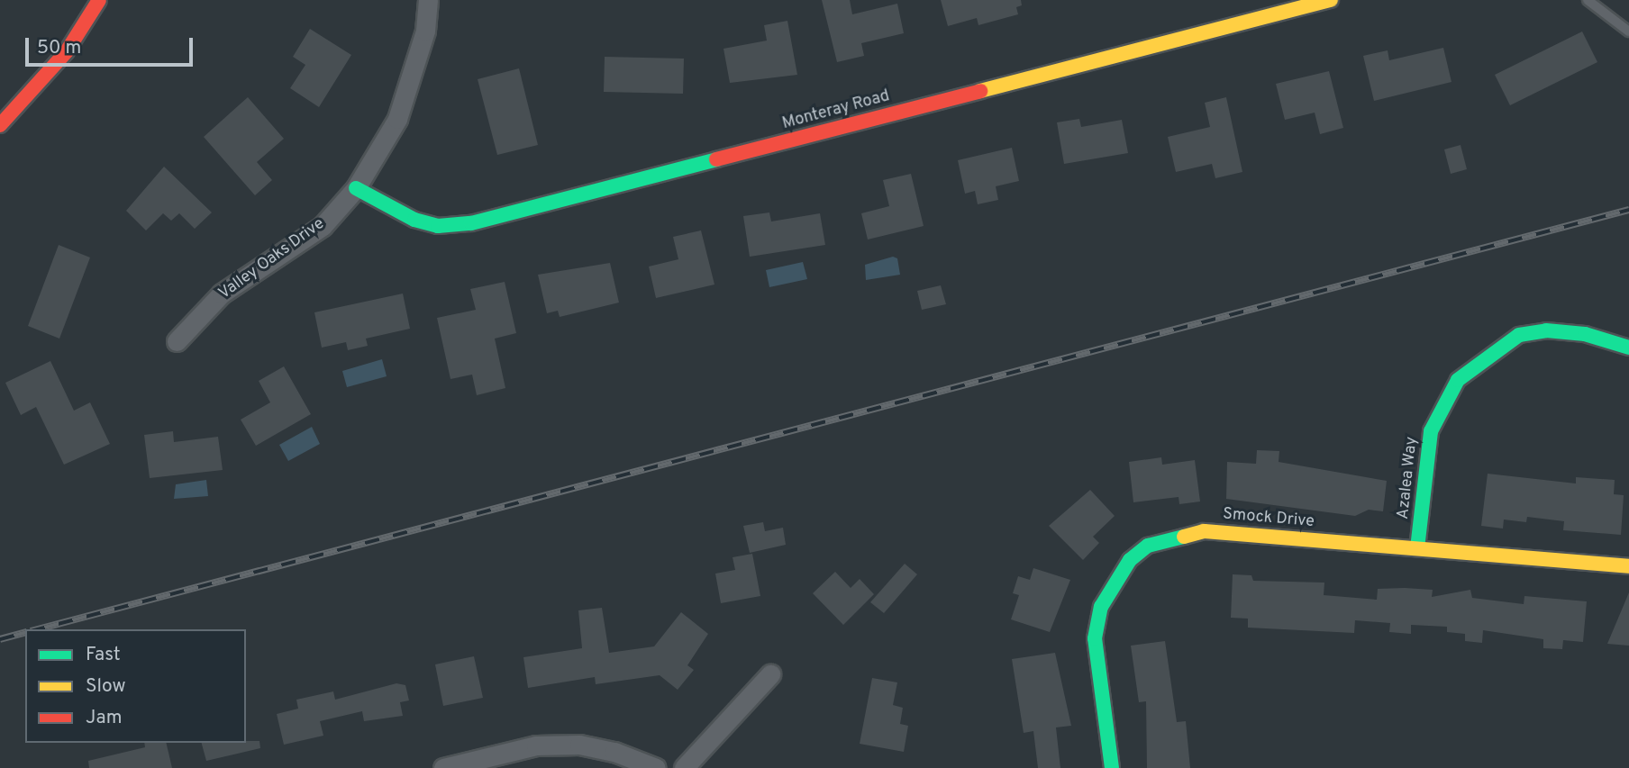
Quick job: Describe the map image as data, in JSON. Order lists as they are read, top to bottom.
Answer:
{
  "streets": {
    "street": [
      "Monteray Road",
      "Valley Oaks Drive",
      "Azalea Way",
      "Smock Drive"
    ]
  },
  "crossings": [
    ["Monteray Road", "Valley Oaks Drive"],
    ["Azalea Way", "Smock Drive"]
  ],
  "legend": ["Fast", "Slow", "Jam"],
  "scale_bar": "50 m"
}
